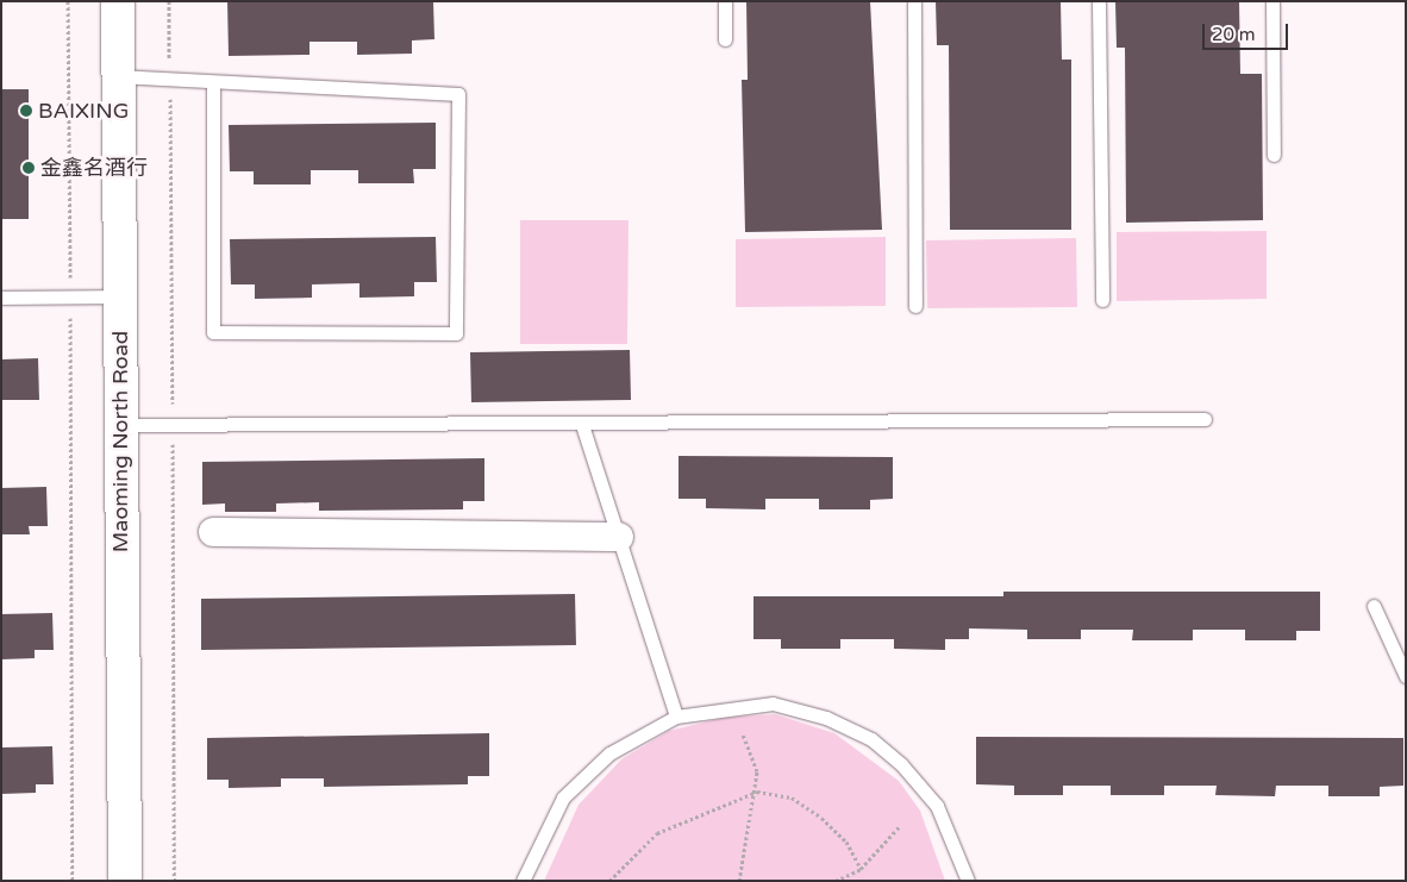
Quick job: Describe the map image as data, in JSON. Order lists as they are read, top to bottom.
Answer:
{
  "streets": {
    "street": ["Maoming North Road"]
  },
  "places": ["BAIXING", "金鑫名酒行"],
  "scale_bar": "20 m"
}
